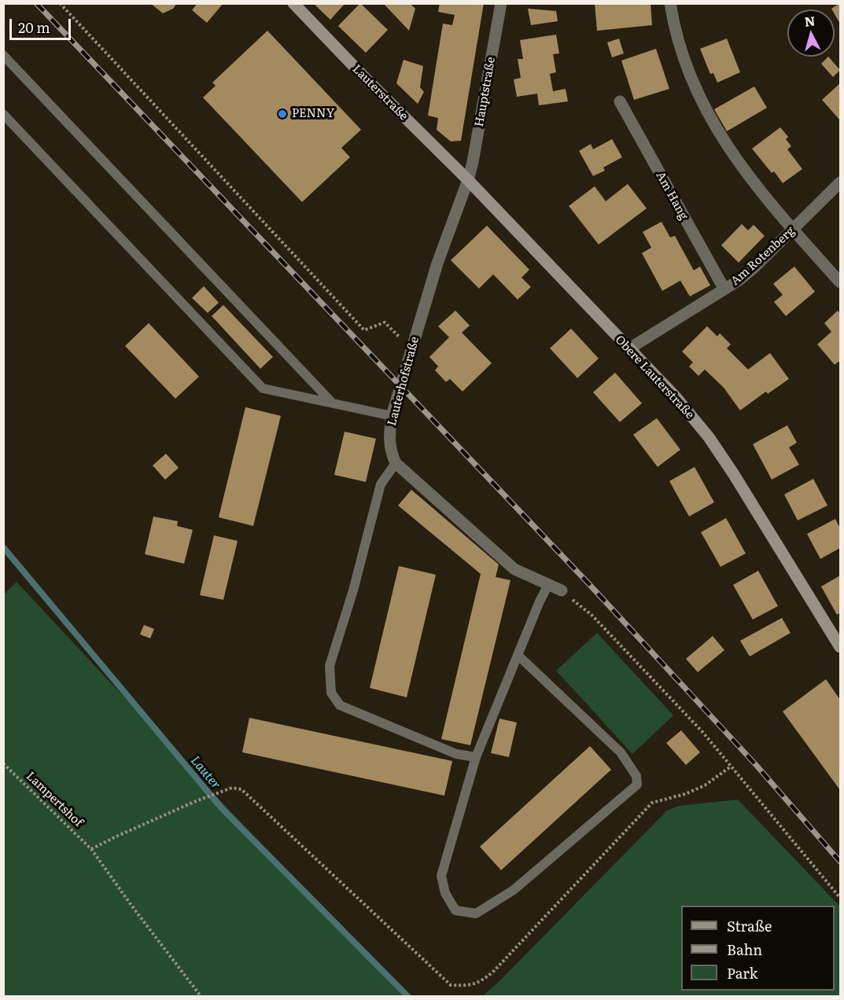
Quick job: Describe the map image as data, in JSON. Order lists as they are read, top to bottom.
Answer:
{
  "streets": {
    "street": [
      "Hauptstraße",
      "Lauterstraße",
      "Am Hang",
      "Am Rotenberg",
      "Obere Lauterstraße",
      "Lauterhofstraße"
    ],
    "path": ["Lampertshof"]
  },
  "crossings": [
    ["Hauptstraße", "Lauterstraße"],
    ["Hauptstraße", "Obere Lauterstraße"],
    ["Hauptstraße", "Lauterhofstraße"],
    ["Lauterstraße", "Obere Lauterstraße"],
    ["Lauterstraße", "Lauterhofstraße"],
    ["Am Hang", "Am Rotenberg"],
    ["Am Rotenberg", "Obere Lauterstraße"],
    ["Obere Lauterstraße", "Lauterhofstraße"]
  ],
  "water": ["Lauter"],
  "places": ["PENNY"],
  "legend": ["Straße", "Bahn", "Park"],
  "scale_bar": "20 m",
  "north": "top"
}
